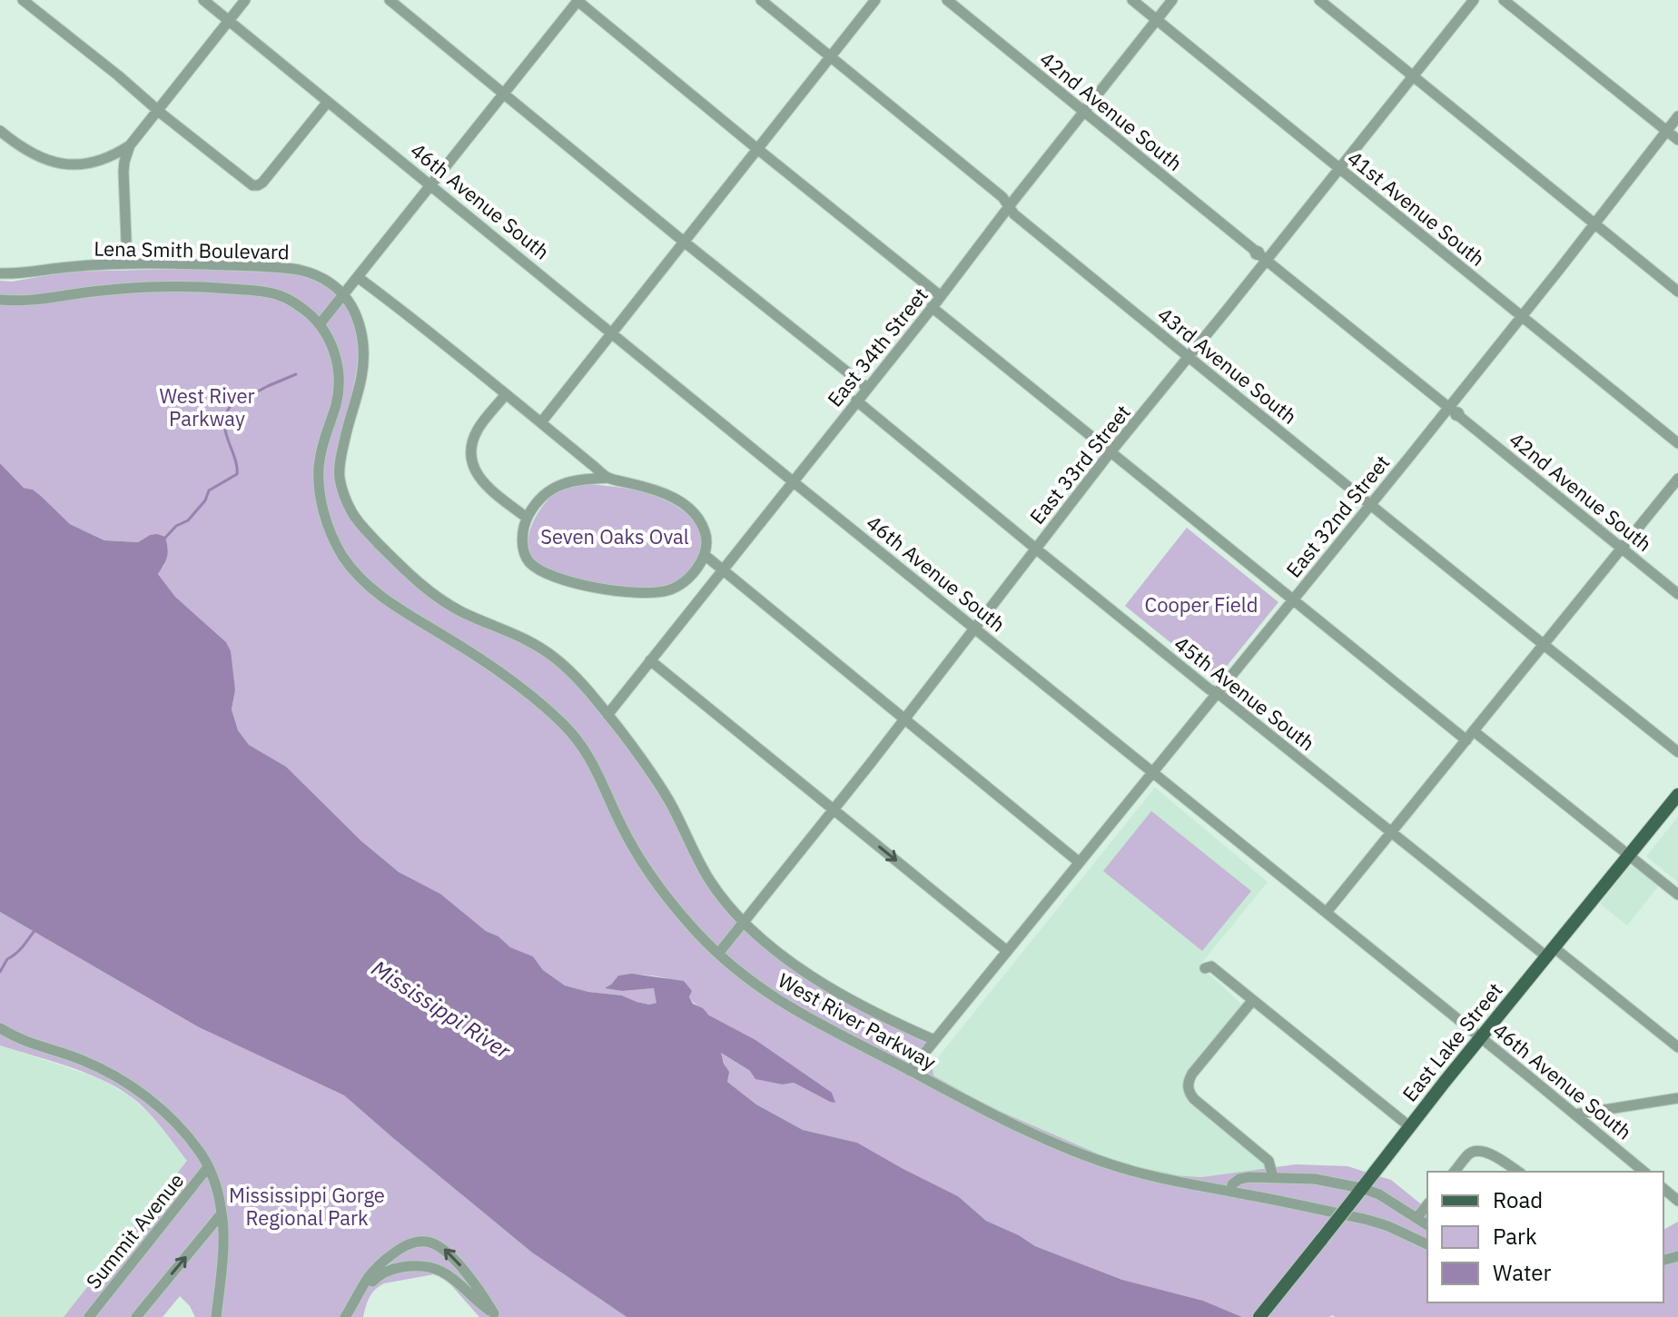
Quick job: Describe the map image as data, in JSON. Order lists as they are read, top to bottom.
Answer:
{
  "streets": {
    "main road": ["East Lake Street"],
    "street": [
      "42nd Avenue South",
      "46th Avenue South",
      "41st Avenue South",
      "Lena Smith Boulevard",
      "East 34th Street",
      "43rd Avenue South",
      "East 33rd Street",
      "East 32nd Street",
      "45th Avenue South",
      "West River Parkway",
      "Summit Avenue"
    ]
  },
  "crossings": [
    ["42nd Avenue South", "East 34th Street"],
    ["42nd Avenue South", "East 33rd Street"],
    ["42nd Avenue South", "East 32nd Street"],
    ["46th Avenue South", "East 34th Street"],
    ["46th Avenue South", "East 33rd Street"],
    ["46th Avenue South", "East 32nd Street"],
    ["46th Avenue South", "East Lake Street"],
    ["41st Avenue South", "East 34th Street"],
    ["41st Avenue South", "East 33rd Street"],
    ["41st Avenue South", "East 32nd Street"],
    ["East 34th Street", "43rd Avenue South"],
    ["East 34th Street", "45th Avenue South"],
    ["43rd Avenue South", "East 33rd Street"],
    ["43rd Avenue South", "East 32nd Street"],
    ["East 33rd Street", "45th Avenue South"],
    ["East 33rd Street", "West River Parkway"],
    ["East 32nd Street", "45th Avenue South"],
    ["East 32nd Street", "West River Parkway"],
    ["45th Avenue South", "East Lake Street"]
  ],
  "water": ["Mississippi River"],
  "parks": [
    "West River Parkway",
    "Seven Oaks Oval",
    "Cooper Field",
    "Mississippi Gorge Regional Park"
  ],
  "legend": ["Road", "Park", "Water"]
}
